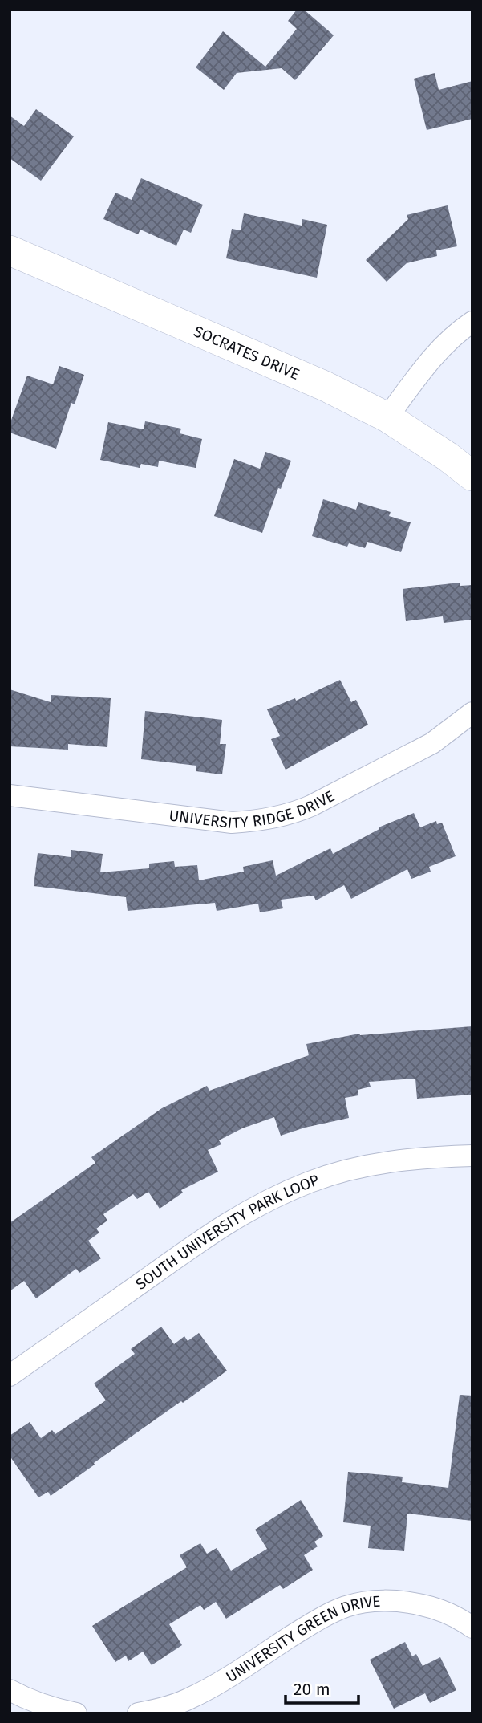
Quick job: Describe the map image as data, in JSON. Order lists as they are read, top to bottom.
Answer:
{
  "streets": {
    "street": [
      "SOCRATES DRIVE",
      "UNIVERSITY RIDGE DRIVE",
      "SOUTH UNIVERSITY PARK LOOP",
      "UNIVERSITY GREEN DRIVE"
    ]
  },
  "scale_bar": "20 m"
}
